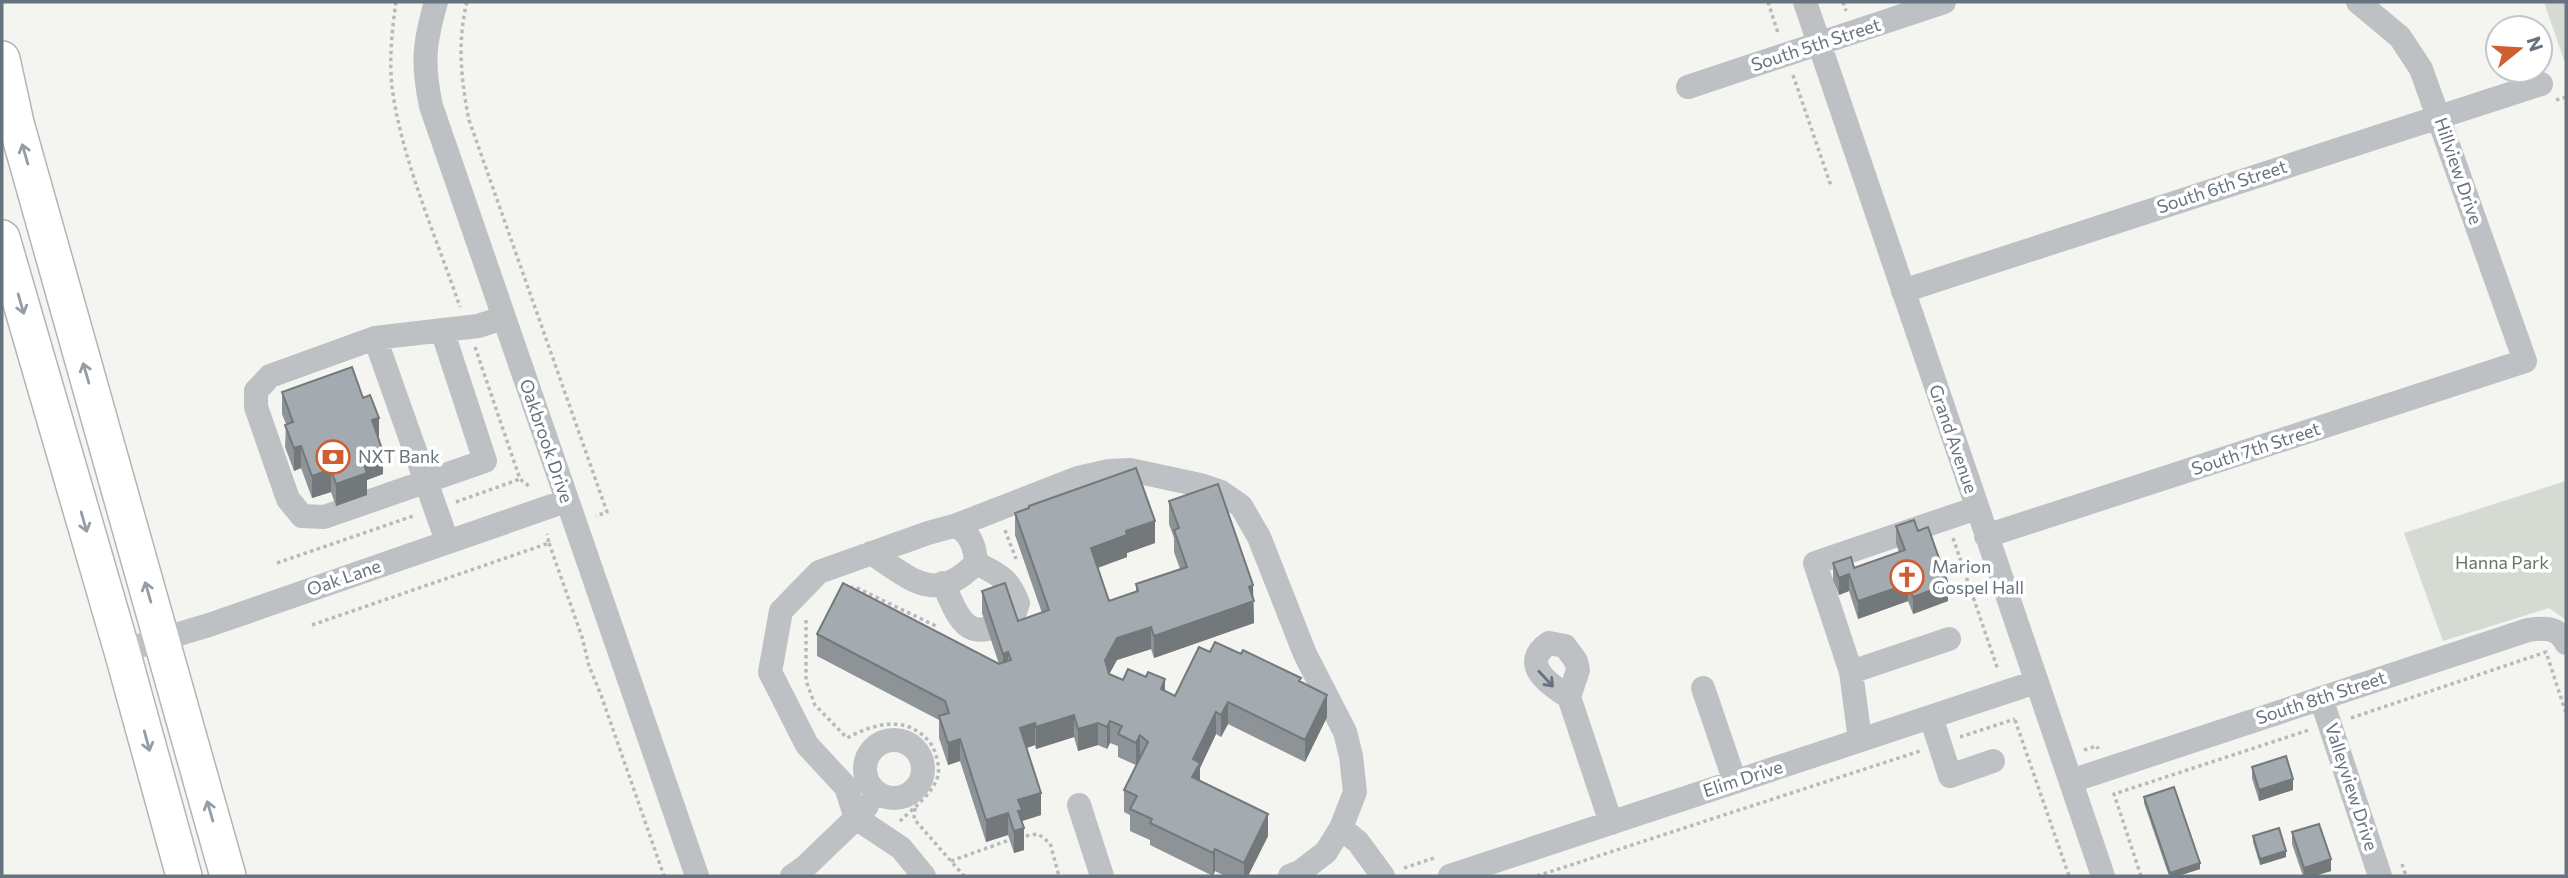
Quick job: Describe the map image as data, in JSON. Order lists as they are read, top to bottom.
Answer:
{
  "streets": {
    "street": [
      "South 5th Street",
      "Hillview Drive",
      "South 6th Street",
      "Grand Avenue",
      "Oakbrook Drive",
      "South 7th Street",
      "Oak Lane",
      "South 8th Street",
      "Elim Drive",
      "Valleyview Drive"
    ]
  },
  "crossings": [
    ["South 5th Street", "Grand Avenue"],
    ["Hillview Drive", "South 6th Street"],
    ["Hillview Drive", "South 7th Street"],
    ["South 6th Street", "Grand Avenue"],
    ["Grand Avenue", "South 7th Street"],
    ["Grand Avenue", "South 8th Street"],
    ["Grand Avenue", "Elim Drive"],
    ["Oakbrook Drive", "Oak Lane"],
    ["South 8th Street", "Valleyview Drive"]
  ],
  "parks": ["Hanna Park"],
  "places": {
    "bank": ["NXT Bank"],
    "church": ["Marion Gospel Hall"]
  },
  "north": "right"
}
